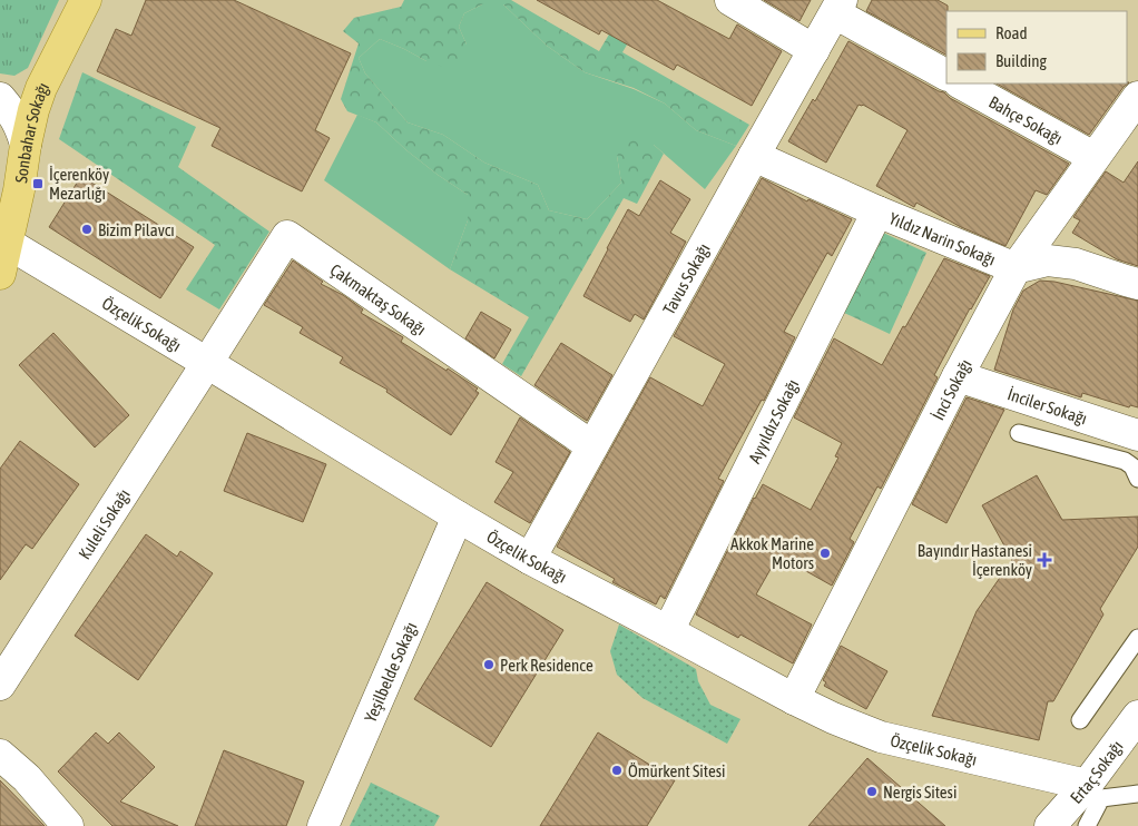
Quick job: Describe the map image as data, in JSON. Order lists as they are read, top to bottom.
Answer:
{
  "streets": {
    "main road": ["Sonbahar Sokağı"],
    "street": [
      "Bahçe Sokağı",
      "Yıldız Narin Sokağı",
      "Tavus Sokağı",
      "Çakmaktaş Sokağı",
      "Özçelik Sokağı",
      "İnci Sokağı",
      "İnciler Sokağı",
      "Ayyıldız Sokağı",
      "Kuleli Sokağı",
      "Yeşilbelde Sokağı",
      "Ertaç Sokağı"
    ]
  },
  "crossings": [
    ["Bahçe Sokağı", "İnci Sokağı"],
    ["Sonbahar Sokağı", "Özçelik Sokağı"],
    ["Yıldız Narin Sokağı", "Tavus Sokağı"],
    ["Yıldız Narin Sokağı", "İnci Sokağı"],
    ["Yıldız Narin Sokağı", "Ayyıldız Sokağı"],
    ["Tavus Sokağı", "Çakmaktaş Sokağı"],
    ["Tavus Sokağı", "Özçelik Sokağı"],
    ["Çakmaktaş Sokağı", "Özçelik Sokağı"],
    ["Çakmaktaş Sokağı", "Kuleli Sokağı"],
    ["Özçelik Sokağı", "İnci Sokağı"],
    ["Özçelik Sokağı", "Ayyıldız Sokağı"],
    ["Özçelik Sokağı", "Kuleli Sokağı"],
    ["Özçelik Sokağı", "Yeşilbelde Sokağı"],
    ["Özçelik Sokağı", "Ertaç Sokağı"],
    ["İnci Sokağı", "İnciler Sokağı"]
  ],
  "places": {
    "transit": ["İçerenköy Mezarlığı"],
    "other": [
      "Bizim Pilavcı",
      "Akkok Marine Motors",
      "Perk Residence",
      "Ömürkent Sitesi",
      "Nergis Sitesi"
    ],
    "health": ["Bayındır Hastanesi İçerenköy"]
  },
  "legend": ["Road", "Building"]
}
